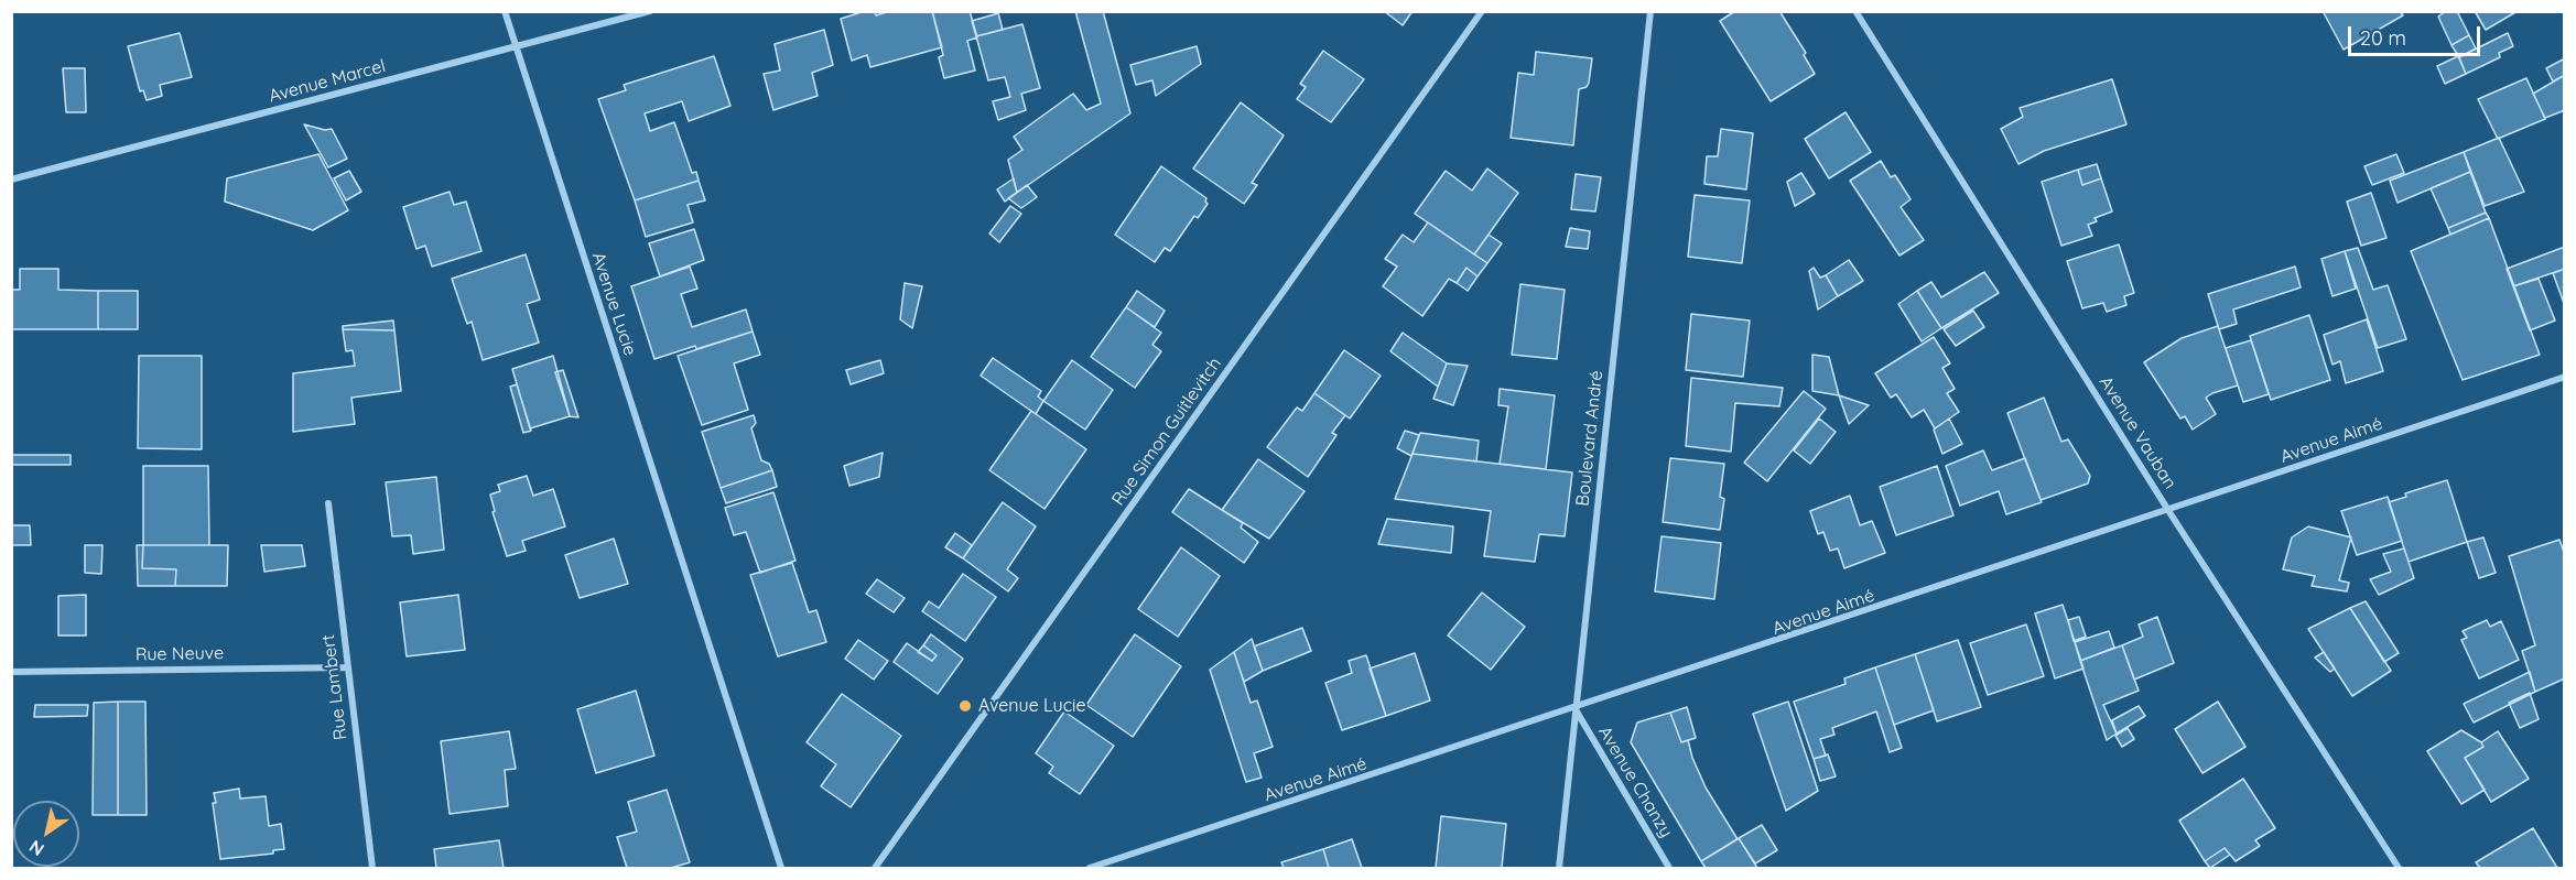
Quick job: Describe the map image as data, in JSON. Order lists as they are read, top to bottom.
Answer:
{
  "streets": {
    "street": [
      "Avenue Marcel",
      "Avenue Lucie",
      "Rue Simon Guitlevitch",
      "Avenue Vauban",
      "Boulevard André",
      "Avenue Aimé",
      "Rue Neuve",
      "Rue Lambert",
      "Avenue Chanzy"
    ]
  },
  "crossings": [
    ["Avenue Marcel", "Avenue Lucie"],
    ["Avenue Vauban", "Avenue Aimé"],
    ["Boulevard André", "Avenue Aimé"],
    ["Boulevard André", "Avenue Chanzy"],
    ["Avenue Aimé", "Avenue Chanzy"],
    ["Rue Neuve", "Rue Lambert"]
  ],
  "places": ["Avenue Lucie"],
  "scale_bar": "20 m",
  "north": "bottom left"
}
